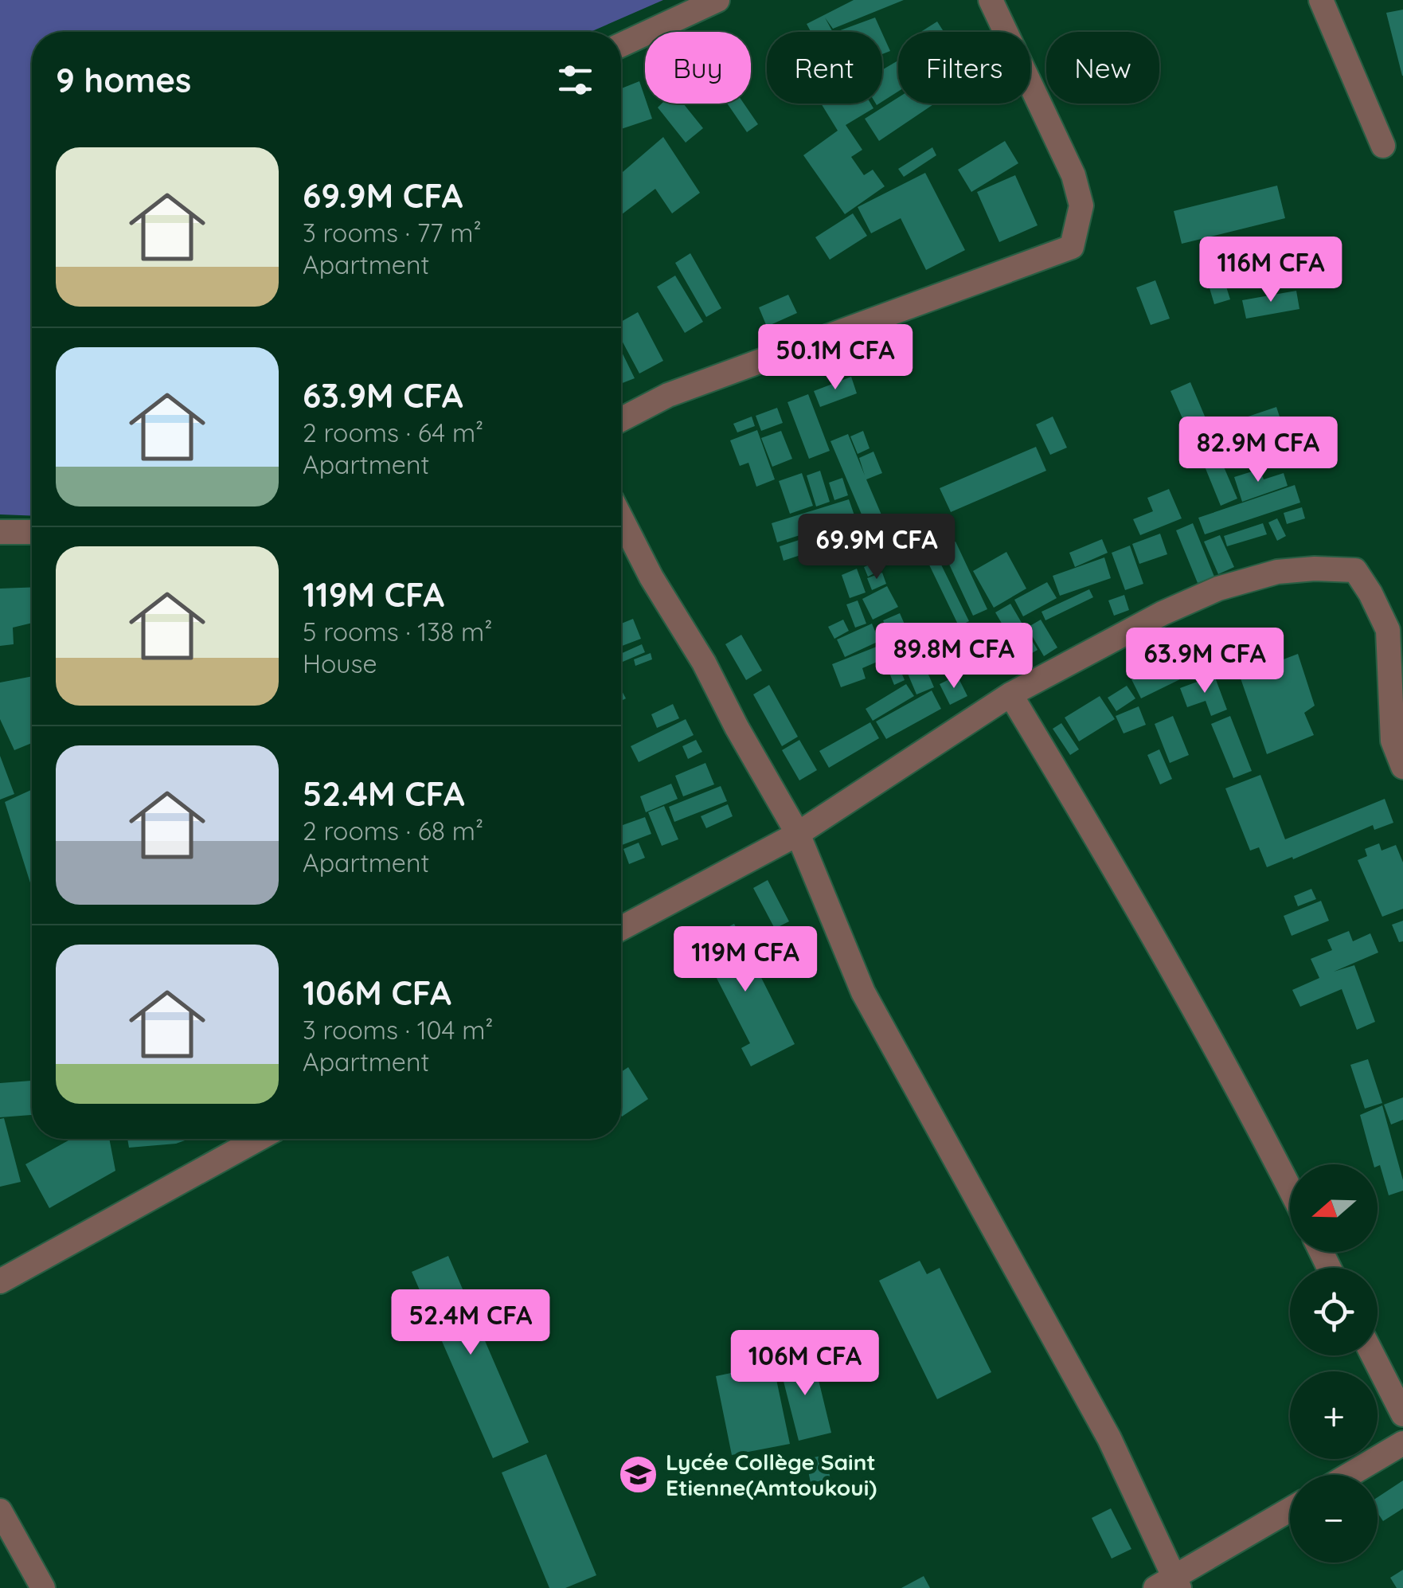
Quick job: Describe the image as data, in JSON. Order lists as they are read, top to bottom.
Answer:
{
  "places": {
    "school or university": ["Lycée Collège Saint Etienne(Amtoukoui)"]
  },
  "north": "left",
  "page": {
    "chip": [
      "Buy",
      "Rent",
      "Filters",
      "New"
    ],
    "heading": "9 homes",
    "list": [
      {
        "name": "69.9M CFA",
        "note": "3 rooms · 77 m² · Apartment"
      },
      {
        "name": "63.9M CFA",
        "note": "2 rooms · 64 m² · Apartment"
      },
      {
        "name": "119M CFA",
        "note": "5 rooms · 138 m² · House"
      },
      {
        "name": "52.4M CFA",
        "note": "2 rooms · 68 m² · Apartment"
      },
      {
        "name": "106M CFA",
        "note": "3 rooms · 104 m² · Apartment"
      }
    ],
    "price": [
      "116M CFA",
      "50.1M CFA",
      "82.9M CFA",
      "69.9M CFA",
      "89.8M CFA",
      "63.9M CFA",
      "119M CFA",
      "52.4M CFA",
      "106M CFA"
    ],
    "map_buttons": ["+", "−"]
  }
}
